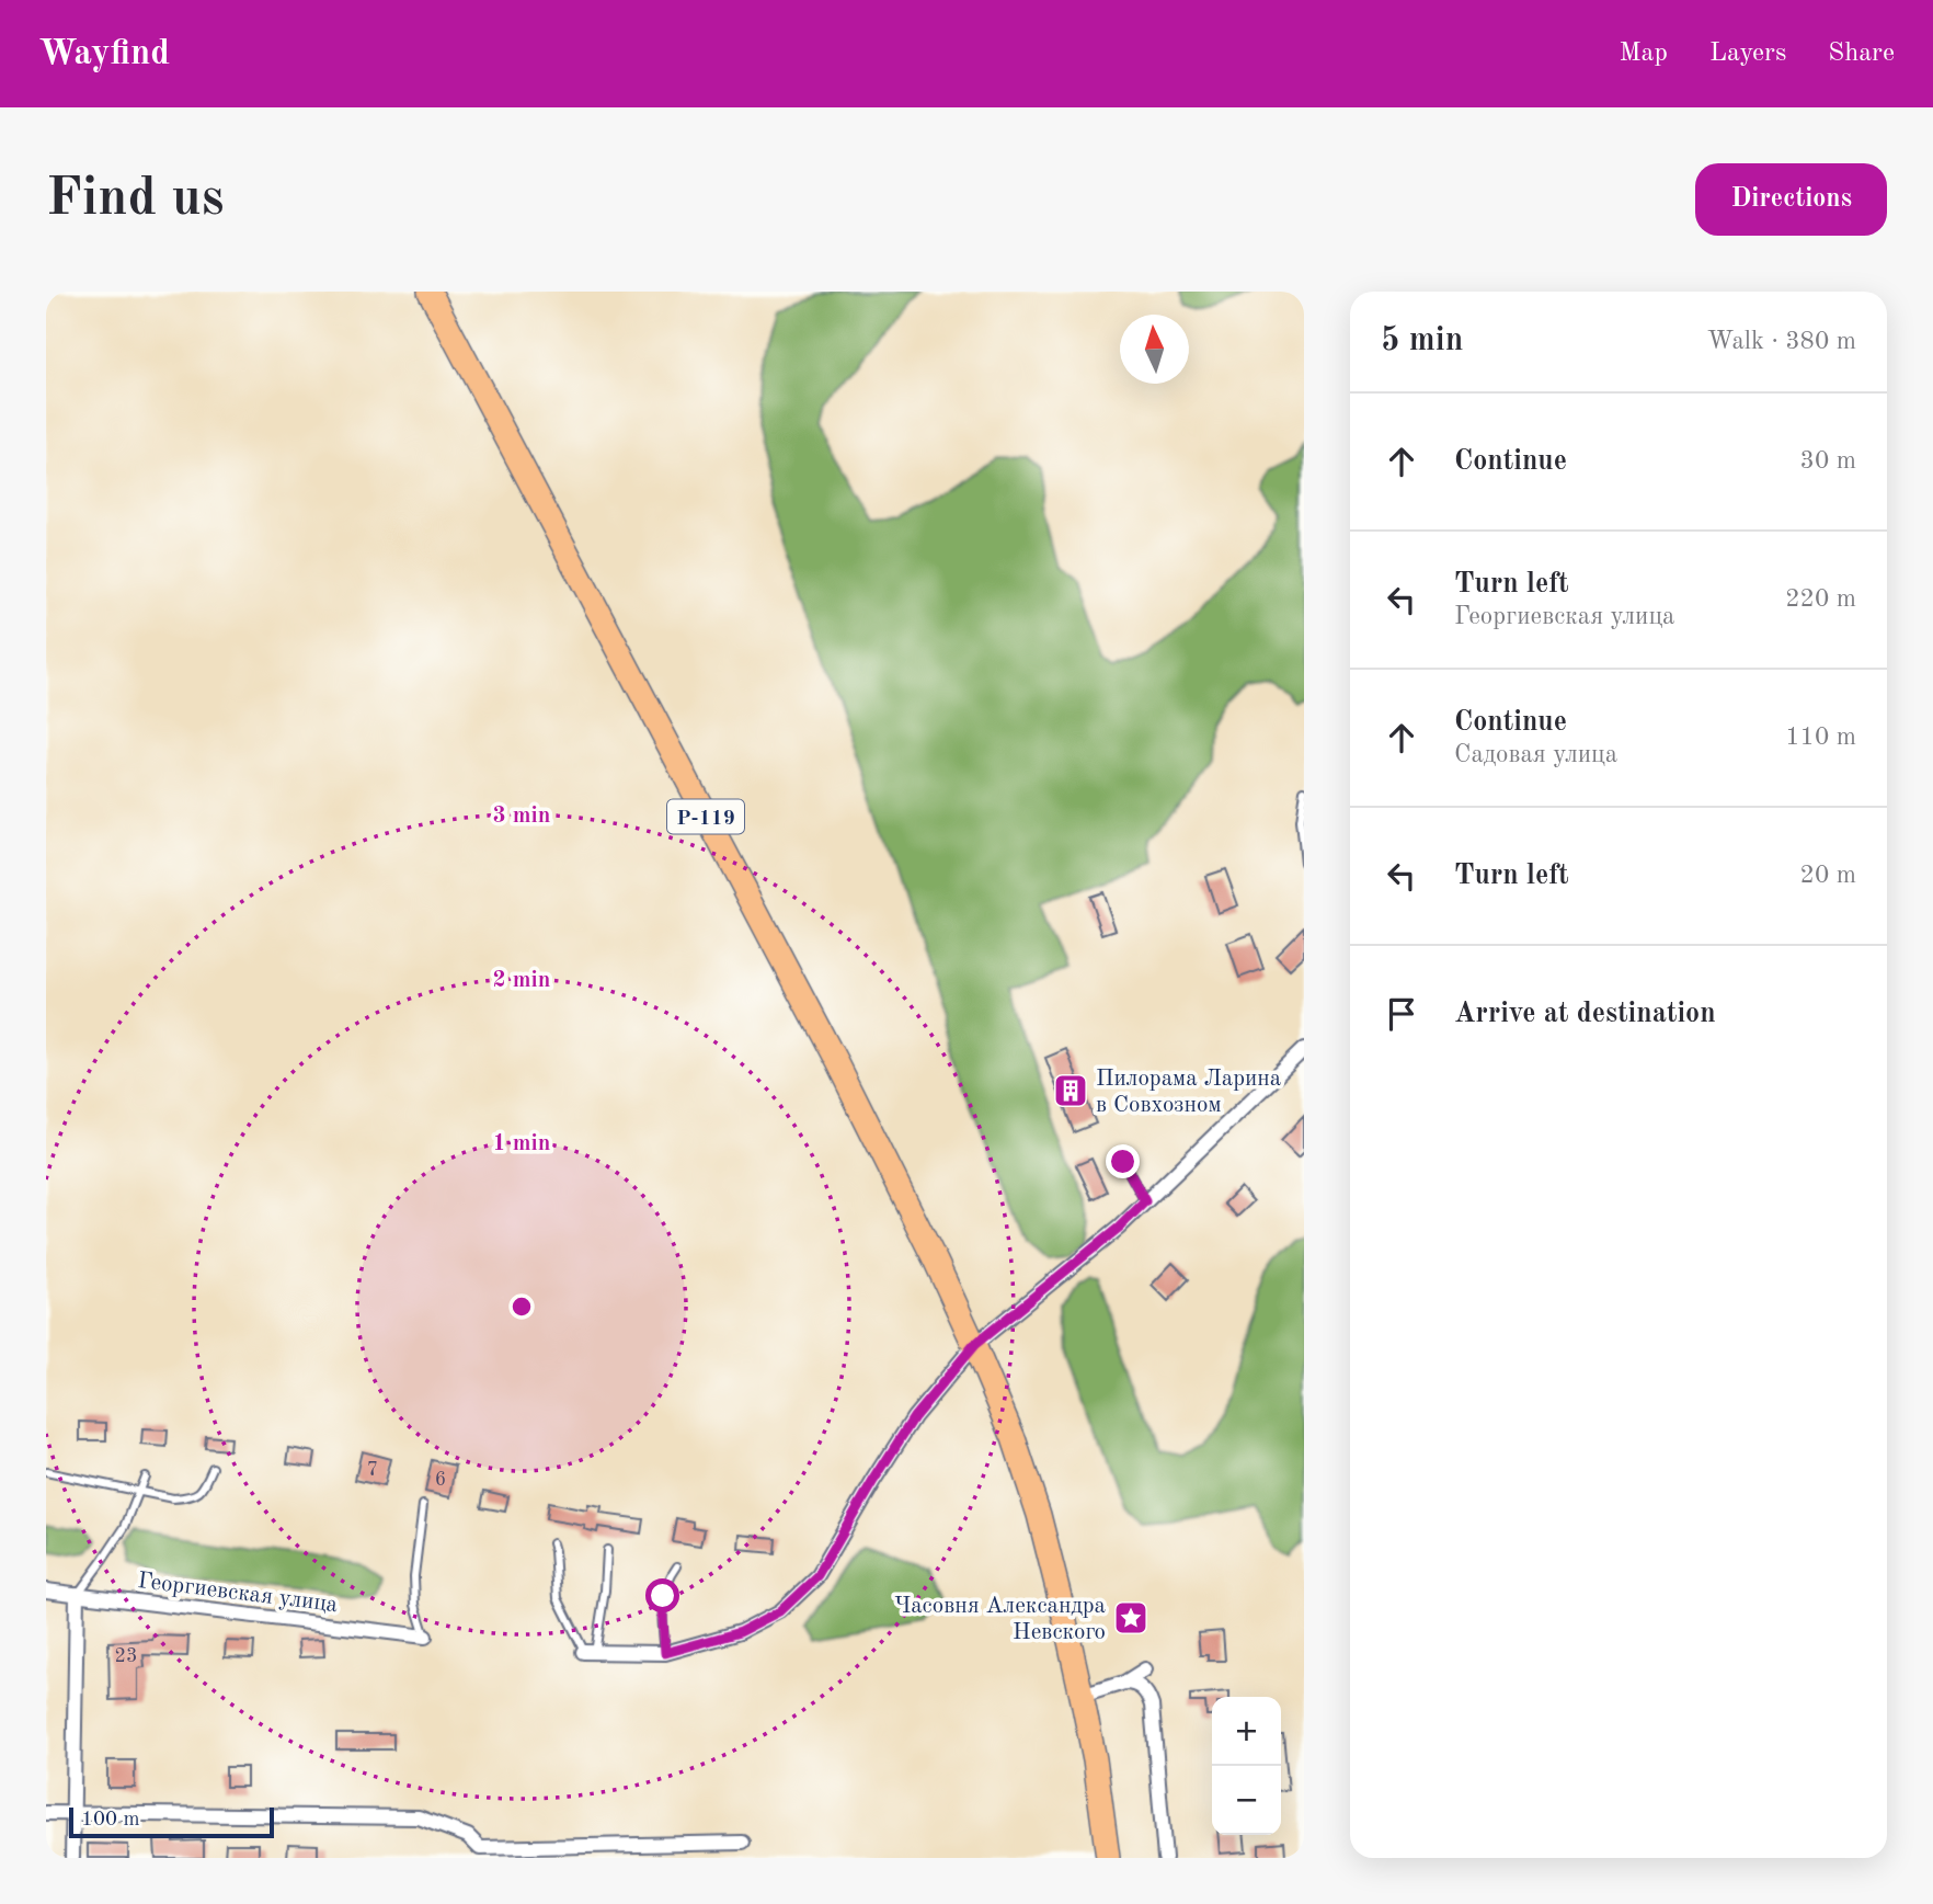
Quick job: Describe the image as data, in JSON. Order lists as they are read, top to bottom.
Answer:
{
  "streets": {
    "highway": ["Р-119"],
    "street": ["Георгиевская улица"]
  },
  "places": {
    "building": ["Пилорама Ларина в Совхозном"],
    "place": ["Часовня Александра Невского"]
  },
  "house_numbers": ["7", "6", "23"],
  "scale_bar": "100 m",
  "north": "top",
  "page": {
    "header": "Wayfind",
    "nav": ["Map", "Layers", "Share"],
    "buttons": "Directions",
    "title": "Find us",
    "heading": ["5 min", "Walk · 380 m"],
    "list": [
      ["Continue", "30 m"],
      ["Turn left", "Георгиевская улица", "220 m"],
      ["Continue", "Садовая улица", "110 m"],
      ["Turn left", "20 m"],
      "Arrive at destination"
    ],
    "map_buttons": ["+", "−"],
    "scale": "100 m"
  },
  "rings": ["3 min", "2 min", "1 min"]
}
